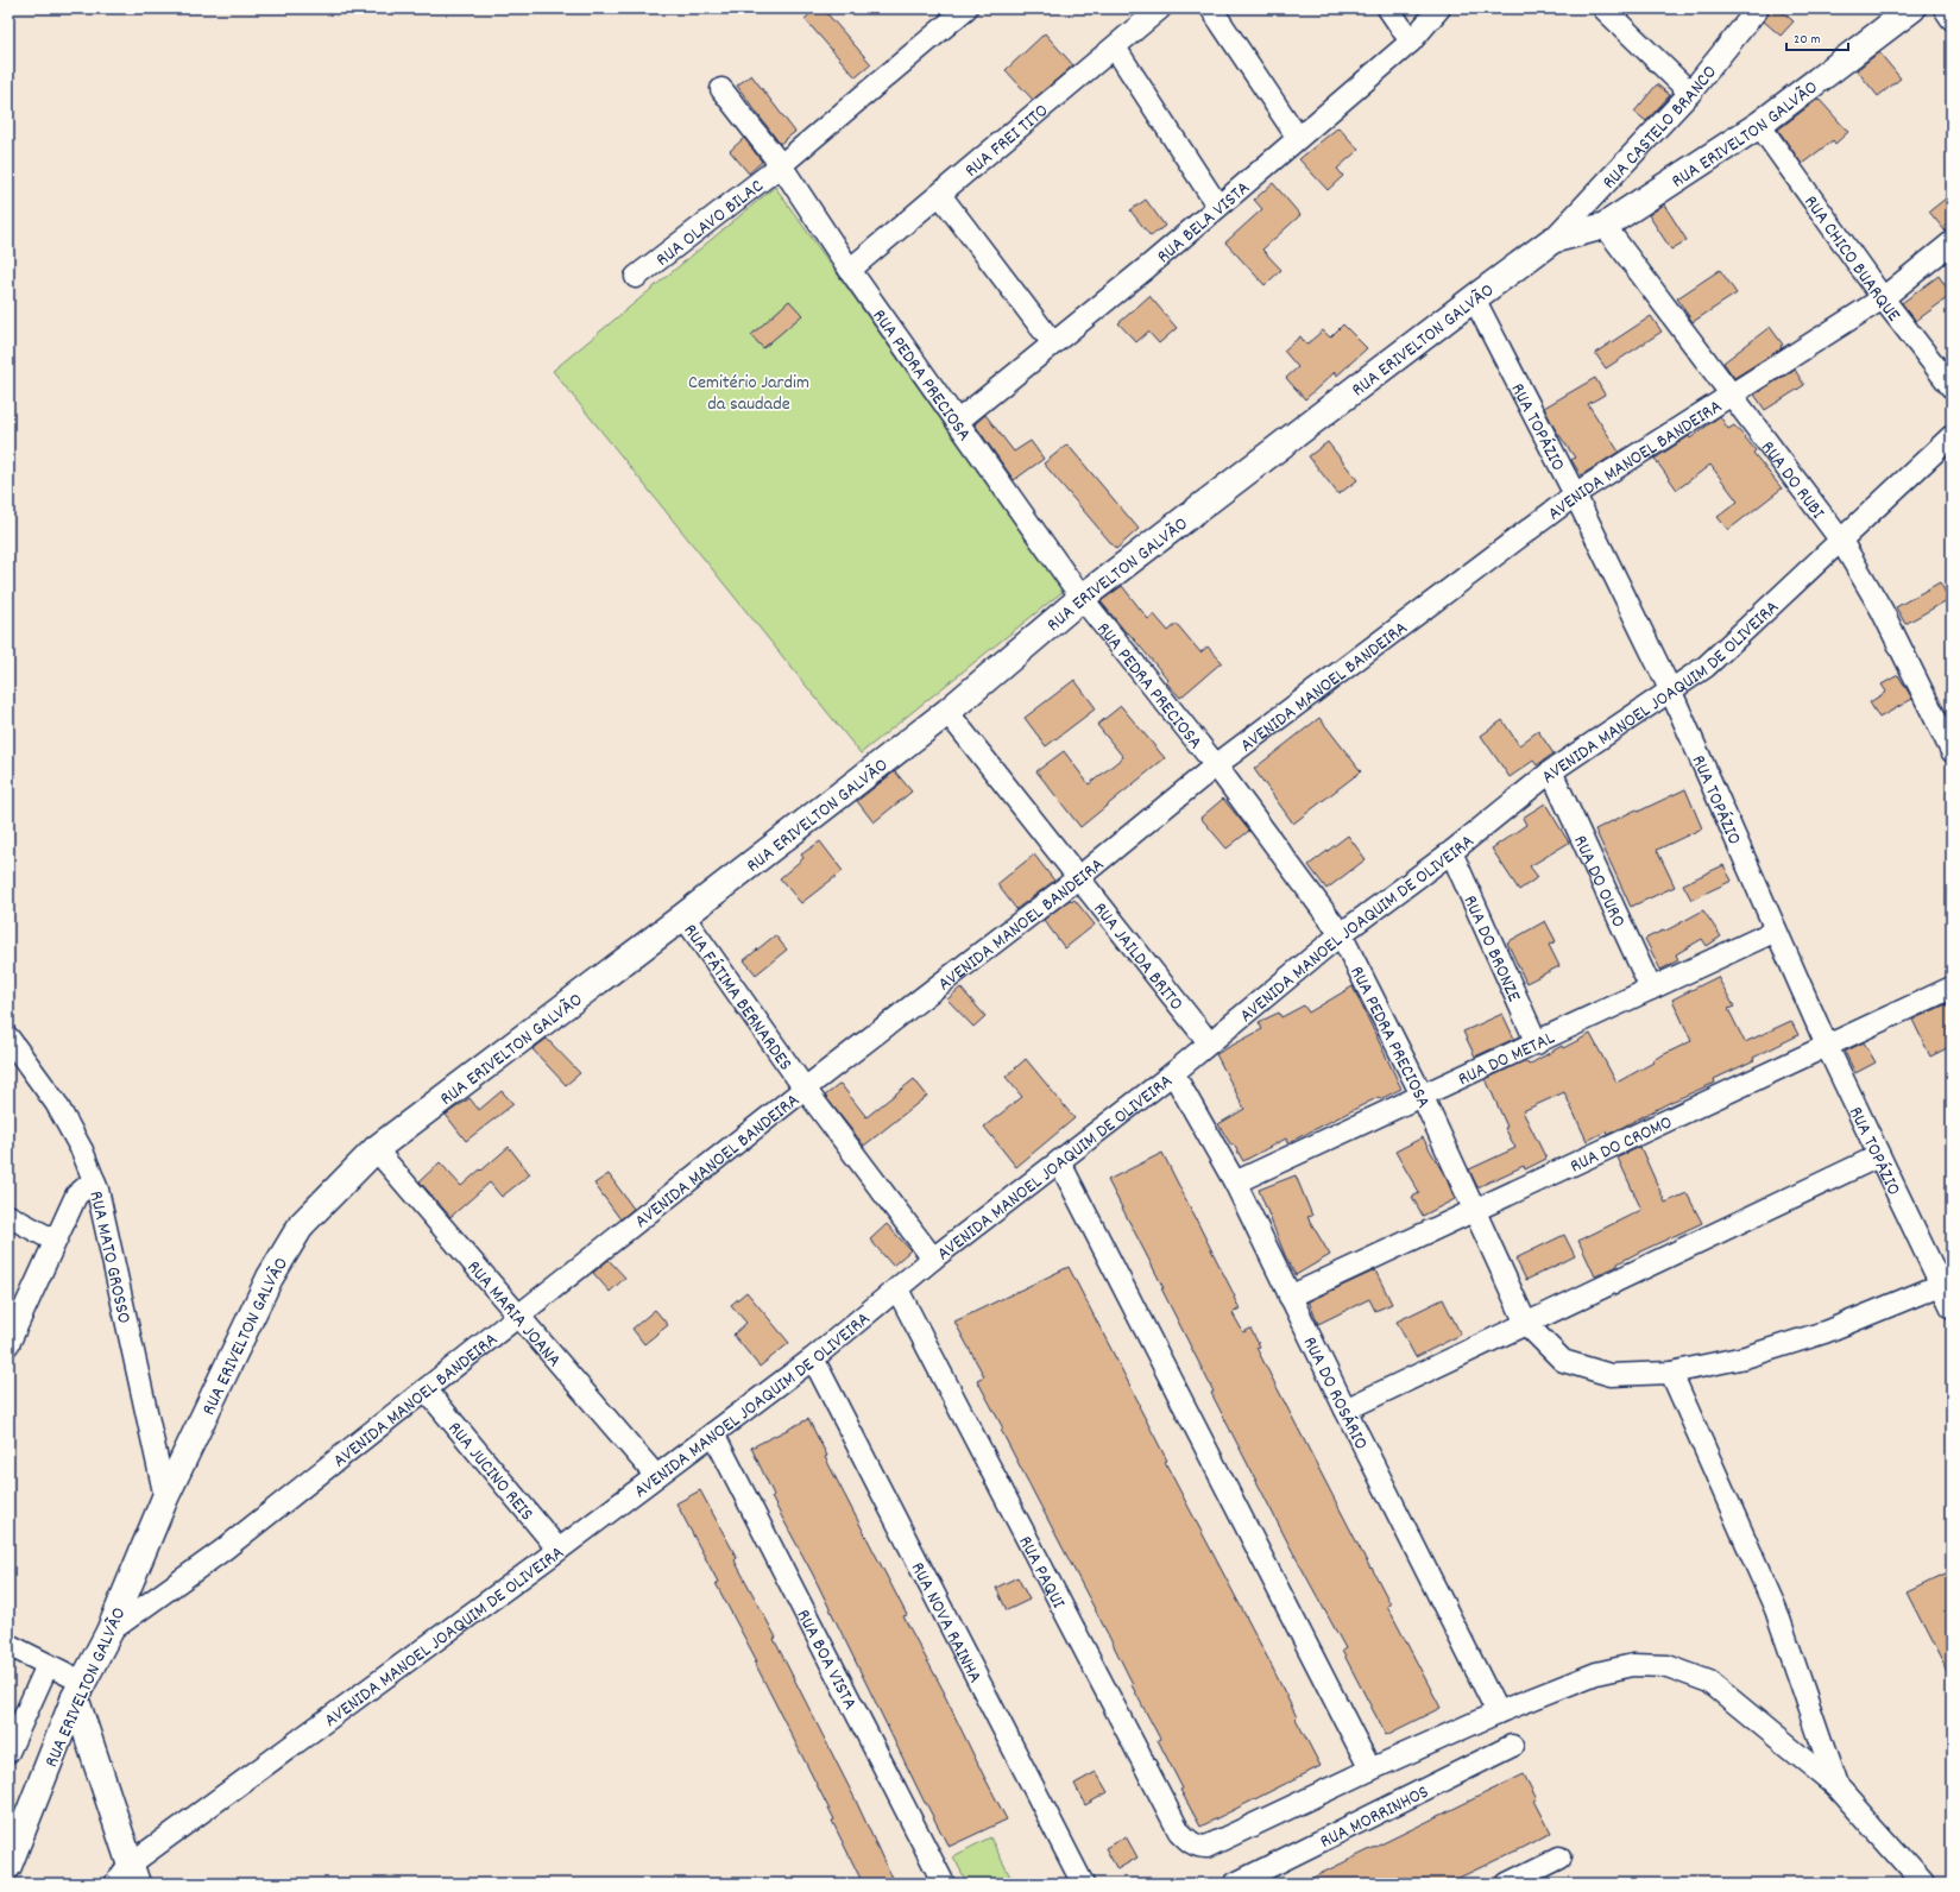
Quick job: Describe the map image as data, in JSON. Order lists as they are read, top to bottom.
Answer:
{
  "streets": {
    "main road": ["RUA ERIVELTON GALVÃO"],
    "street": [
      "RUA CASTELO BRANCO",
      "RUA FREI TITO",
      "RUA BELA VISTA",
      "RUA OLAVO BILAC",
      "RUA CHICO BUARQUE",
      "RUA PEDRA PRECIOSA",
      "RUA TOPÁZIO",
      "AVENIDA MANOEL BANDEIRA",
      "RUA DO RUBI",
      "AVENIDA MANOEL JOAQUIM DE OLIVEIRA",
      "RUA DO OURO",
      "RUA DO BRONZE",
      "RUA JAILDA BRITO",
      "RUA FÁTIMA BERNARDES",
      "RUA DO METAL",
      "RUA DO CROMO",
      "RUA MATO GROSSO",
      "RUA MARIA JOANA",
      "RUA DO ROSÁRIO",
      "RUA JUCINO REIS",
      "RUA PAQUI",
      "RUA NOVA RAINHA",
      "RUA BOA VISTA",
      "RUA MORRINHOS"
    ]
  },
  "crossings": [
    ["RUA CASTELO BRANCO", "RUA ERIVELTON GALVÃO"],
    ["RUA ERIVELTON GALVÃO", "RUA CHICO BUARQUE"],
    ["RUA ERIVELTON GALVÃO", "RUA PEDRA PRECIOSA"],
    ["RUA ERIVELTON GALVÃO", "RUA TOPÁZIO"],
    ["RUA ERIVELTON GALVÃO", "AVENIDA MANOEL BANDEIRA"],
    ["RUA ERIVELTON GALVÃO", "RUA DO RUBI"],
    ["RUA ERIVELTON GALVÃO", "RUA JAILDA BRITO"],
    ["RUA ERIVELTON GALVÃO", "RUA FÁTIMA BERNARDES"],
    ["RUA ERIVELTON GALVÃO", "RUA MATO GROSSO"],
    ["RUA ERIVELTON GALVÃO", "RUA MARIA JOANA"],
    ["RUA FREI TITO", "RUA PEDRA PRECIOSA"],
    ["RUA BELA VISTA", "RUA PEDRA PRECIOSA"],
    ["RUA OLAVO BILAC", "RUA PEDRA PRECIOSA"],
    ["RUA CHICO BUARQUE", "AVENIDA MANOEL BANDEIRA"],
    ["RUA PEDRA PRECIOSA", "AVENIDA MANOEL BANDEIRA"],
    ["RUA PEDRA PRECIOSA", "AVENIDA MANOEL JOAQUIM DE OLIVEIRA"],
    ["RUA PEDRA PRECIOSA", "RUA DO METAL"],
    ["RUA PEDRA PRECIOSA", "RUA DO CROMO"],
    ["RUA TOPÁZIO", "AVENIDA MANOEL BANDEIRA"],
    ["RUA TOPÁZIO", "AVENIDA MANOEL JOAQUIM DE OLIVEIRA"],
    ["RUA TOPÁZIO", "RUA DO METAL"],
    ["RUA TOPÁZIO", "RUA DO CROMO"],
    ["AVENIDA MANOEL BANDEIRA", "RUA DO RUBI"],
    ["AVENIDA MANOEL BANDEIRA", "RUA JAILDA BRITO"],
    ["AVENIDA MANOEL BANDEIRA", "RUA FÁTIMA BERNARDES"],
    ["AVENIDA MANOEL BANDEIRA", "RUA MARIA JOANA"],
    ["AVENIDA MANOEL BANDEIRA", "RUA JUCINO REIS"],
    ["RUA DO RUBI", "AVENIDA MANOEL JOAQUIM DE OLIVEIRA"],
    ["AVENIDA MANOEL JOAQUIM DE OLIVEIRA", "RUA DO OURO"],
    ["AVENIDA MANOEL JOAQUIM DE OLIVEIRA", "RUA DO BRONZE"],
    ["AVENIDA MANOEL JOAQUIM DE OLIVEIRA", "RUA JAILDA BRITO"],
    ["AVENIDA MANOEL JOAQUIM DE OLIVEIRA", "RUA FÁTIMA BERNARDES"],
    ["AVENIDA MANOEL JOAQUIM DE OLIVEIRA", "RUA MARIA JOANA"],
    ["AVENIDA MANOEL JOAQUIM DE OLIVEIRA", "RUA DO ROSÁRIO"],
    ["AVENIDA MANOEL JOAQUIM DE OLIVEIRA", "RUA JUCINO REIS"],
    ["AVENIDA MANOEL JOAQUIM DE OLIVEIRA", "RUA PAQUI"],
    ["AVENIDA MANOEL JOAQUIM DE OLIVEIRA", "RUA NOVA RAINHA"],
    ["AVENIDA MANOEL JOAQUIM DE OLIVEIRA", "RUA BOA VISTA"],
    ["RUA DO OURO", "RUA DO METAL"],
    ["RUA DO BRONZE", "RUA DO METAL"],
    ["RUA DO METAL", "RUA DO ROSÁRIO"],
    ["RUA DO CROMO", "RUA DO ROSÁRIO"]
  ],
  "parks": ["Cemitério Jardim da saudade"],
  "scale_bar": "20 m"
}
